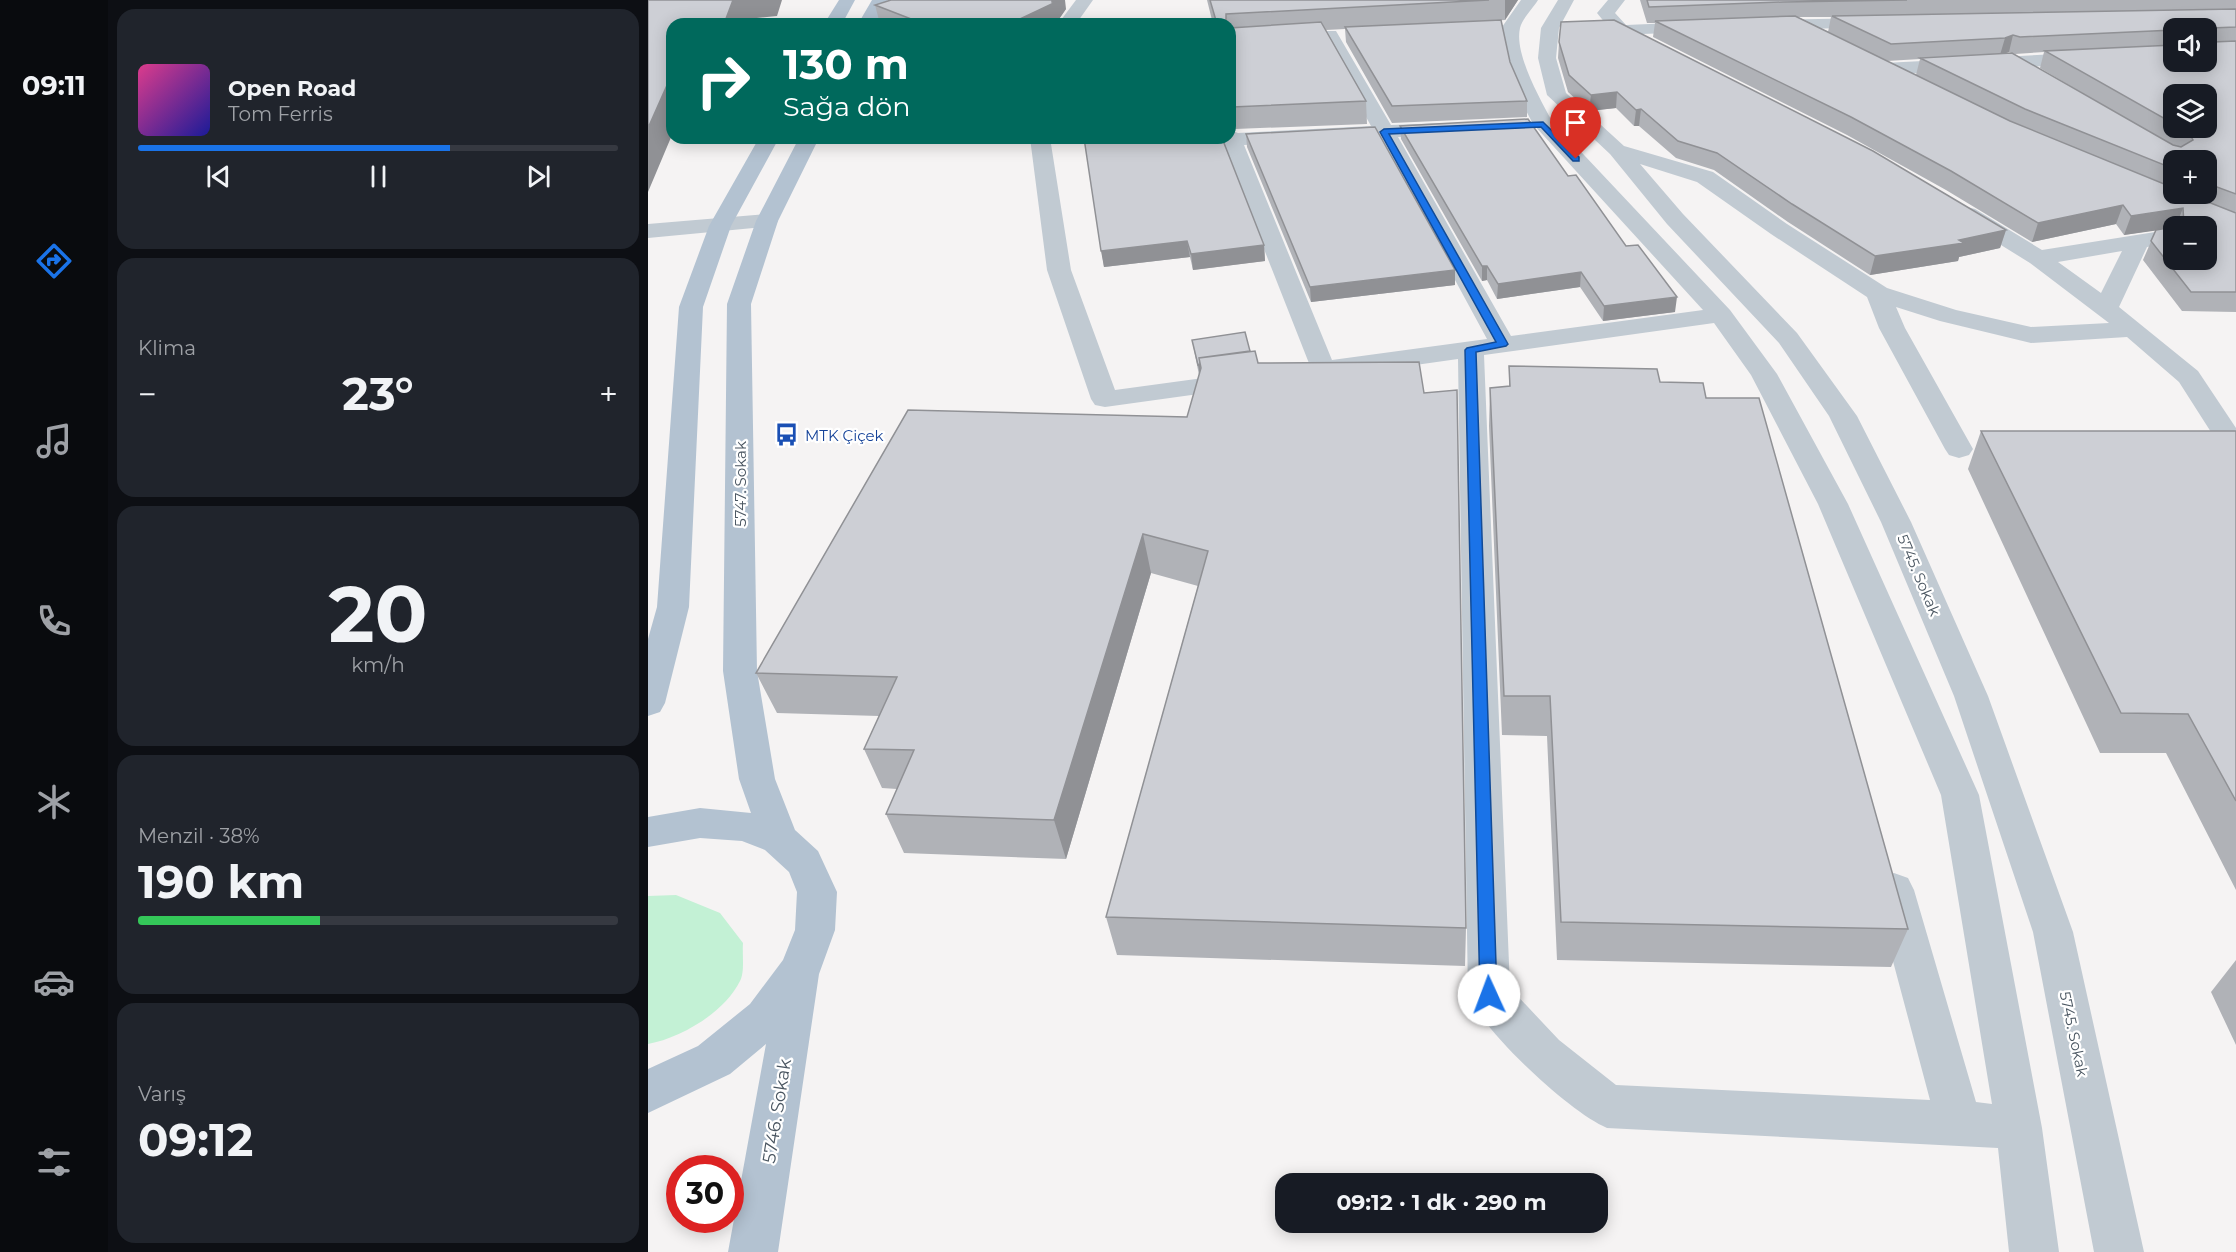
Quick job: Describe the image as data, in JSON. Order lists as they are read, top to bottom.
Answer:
{
  "streets": {
    "main road": ["5747. Sokak", "5746. Sokak"],
    "street": ["5745. Sokak"]
  },
  "crossings": [
    ["5747. Sokak", "5746. Sokak"]
  ],
  "places": {
    "bus stop": ["MTK Çiçek"]
  },
  "page": {
    "tabs": "09:11",
    "map_buttons": ["+", "−"],
    "turn": ["130 m", "Sağa dön"],
    "song": ["Open Road", "Tom Ferris"],
    "tile": [
      "Klima",
      ["20", "km/h"],
      ["Menzil · 38%", "190 km"],
      ["Varış", "09:12"]
    ],
    "heat": ["−", "23°", "+"],
    "limit": "30",
    "trip": "09:12 · 1 dk · 290 m"
  }
}
